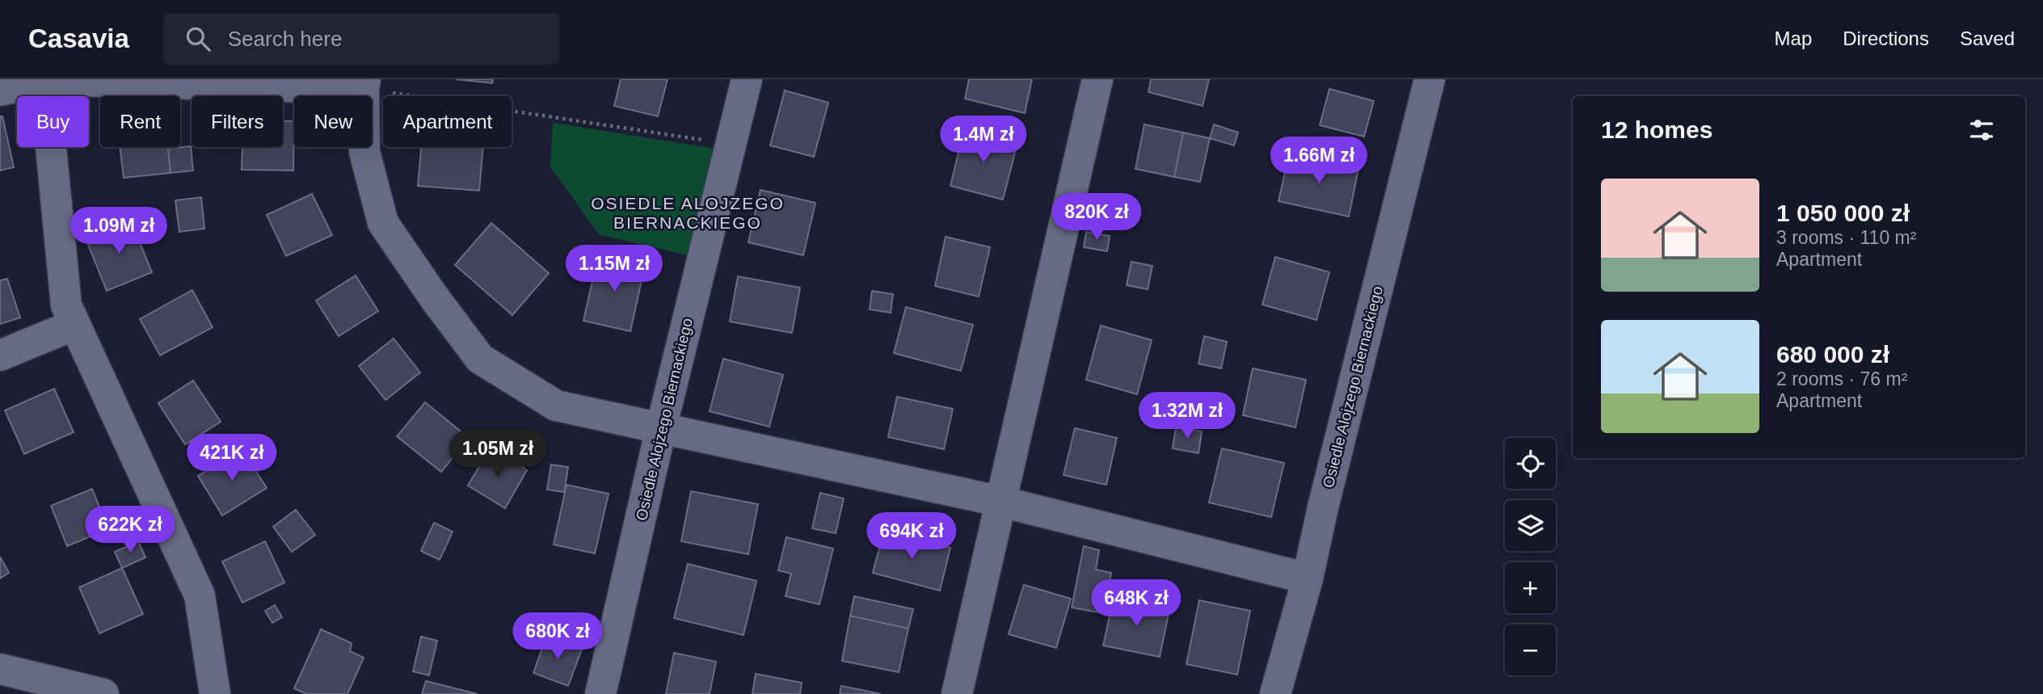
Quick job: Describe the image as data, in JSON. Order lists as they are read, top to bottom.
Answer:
{
  "streets": {
    "street": ["Osiedle Alojzego Biernackiego"]
  },
  "districts": ["OSIEDLE ALOJZEGO BIERNACKIEGO"],
  "page": {
    "header": "Casavia",
    "search": "Search here",
    "nav": ["Map", "Directions", "Saved"],
    "chip": [
      "Buy",
      "Rent",
      "Filters",
      "New",
      "Apartment"
    ],
    "heading": "12 homes",
    "price": [
      "1.4M zł",
      "1.66M zł",
      "820K zł",
      "1.09M zł",
      "1.15M zł",
      "1.32M zł",
      "1.05M zł",
      "421K zł",
      "622K zł",
      "694K zł",
      "648K zł",
      "680K zł"
    ],
    "list": [
      {
        "name": "1 050 000 zł",
        "note": "3 rooms · 110 m² · Apartment"
      },
      {
        "name": "680 000 zł",
        "note": "2 rooms · 76 m² · Apartment"
      }
    ],
    "map_buttons": ["+", "−"]
  }
}
